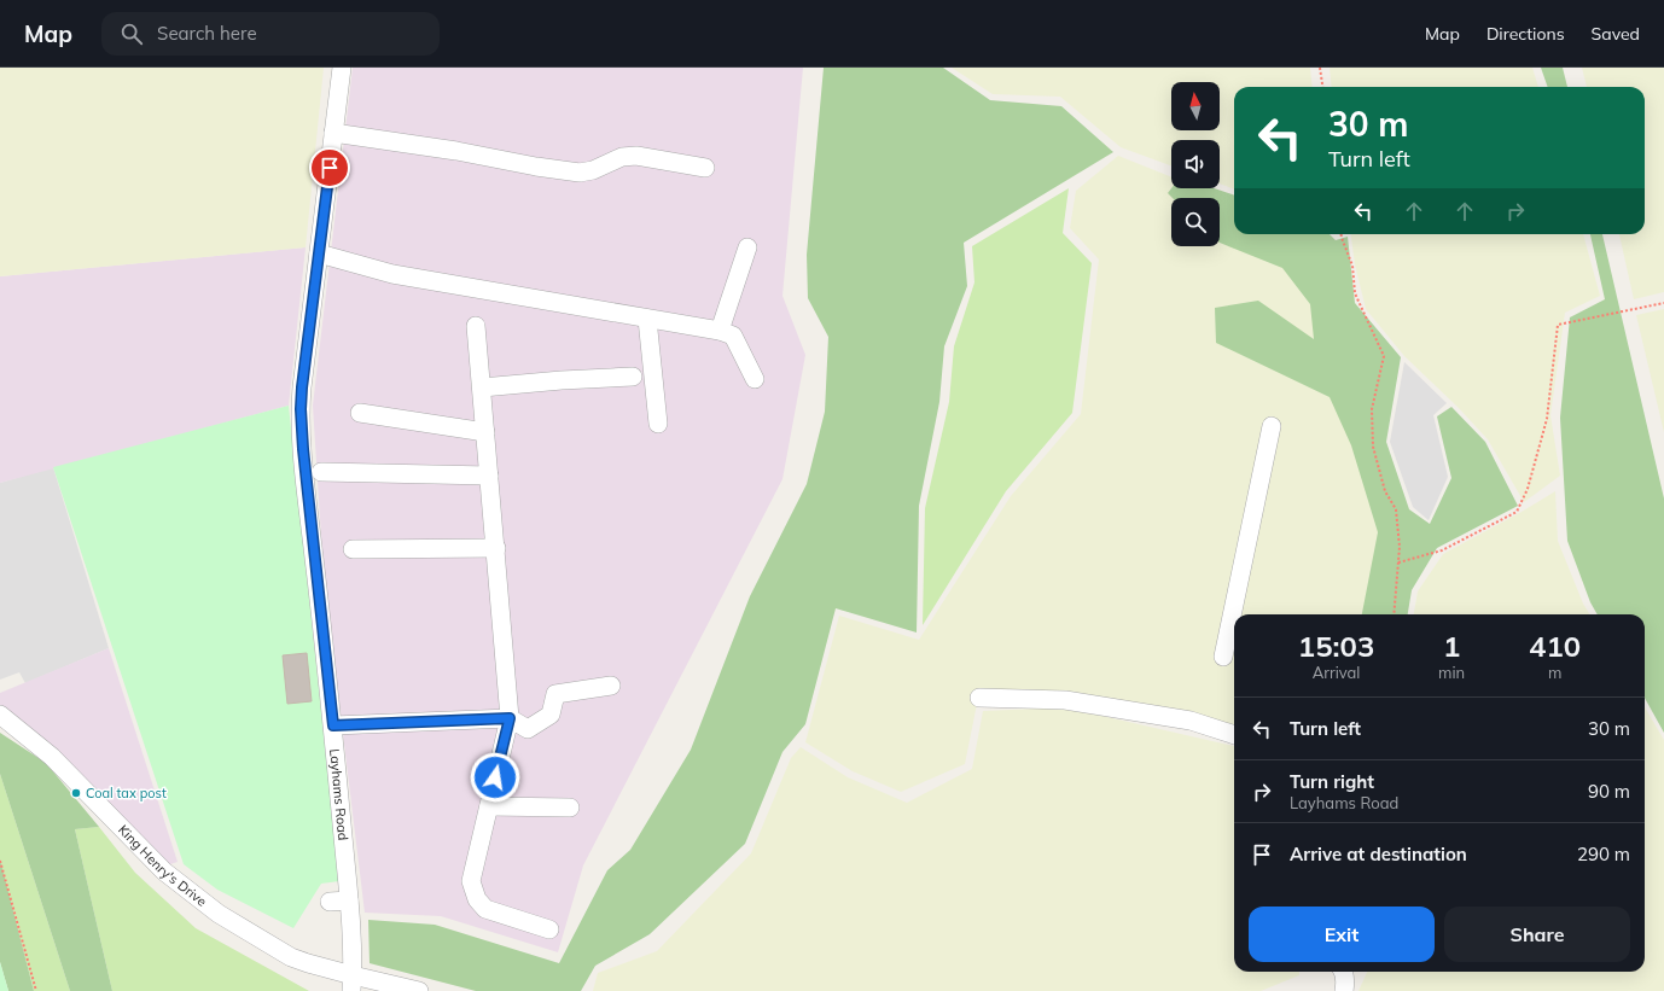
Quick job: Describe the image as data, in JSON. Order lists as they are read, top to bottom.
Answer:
{
  "streets": {
    "street": ["Layhams Road", "King Henry's Drive"]
  },
  "crossings": [
    ["Layhams Road", "King Henry's Drive"]
  ],
  "places": ["Coal tax post"],
  "north": "top",
  "page": {
    "header": "Map",
    "search": "Search here",
    "nav": ["Map", "Directions", "Saved"],
    "turn": ["30 m", "Turn left"],
    "eta": [
      "15:03",
      "Arrival",
      "1",
      "min",
      "410",
      "m"
    ],
    "list": [
      {
        "name": "Turn left",
        "value": "30 m"
      },
      {
        "name": "Turn right",
        "note": "Layhams Road",
        "value": "90 m"
      },
      {
        "name": "Arrive at destination",
        "value": "290 m"
      }
    ],
    "buttons": ["Exit", "Share"]
  }
}
